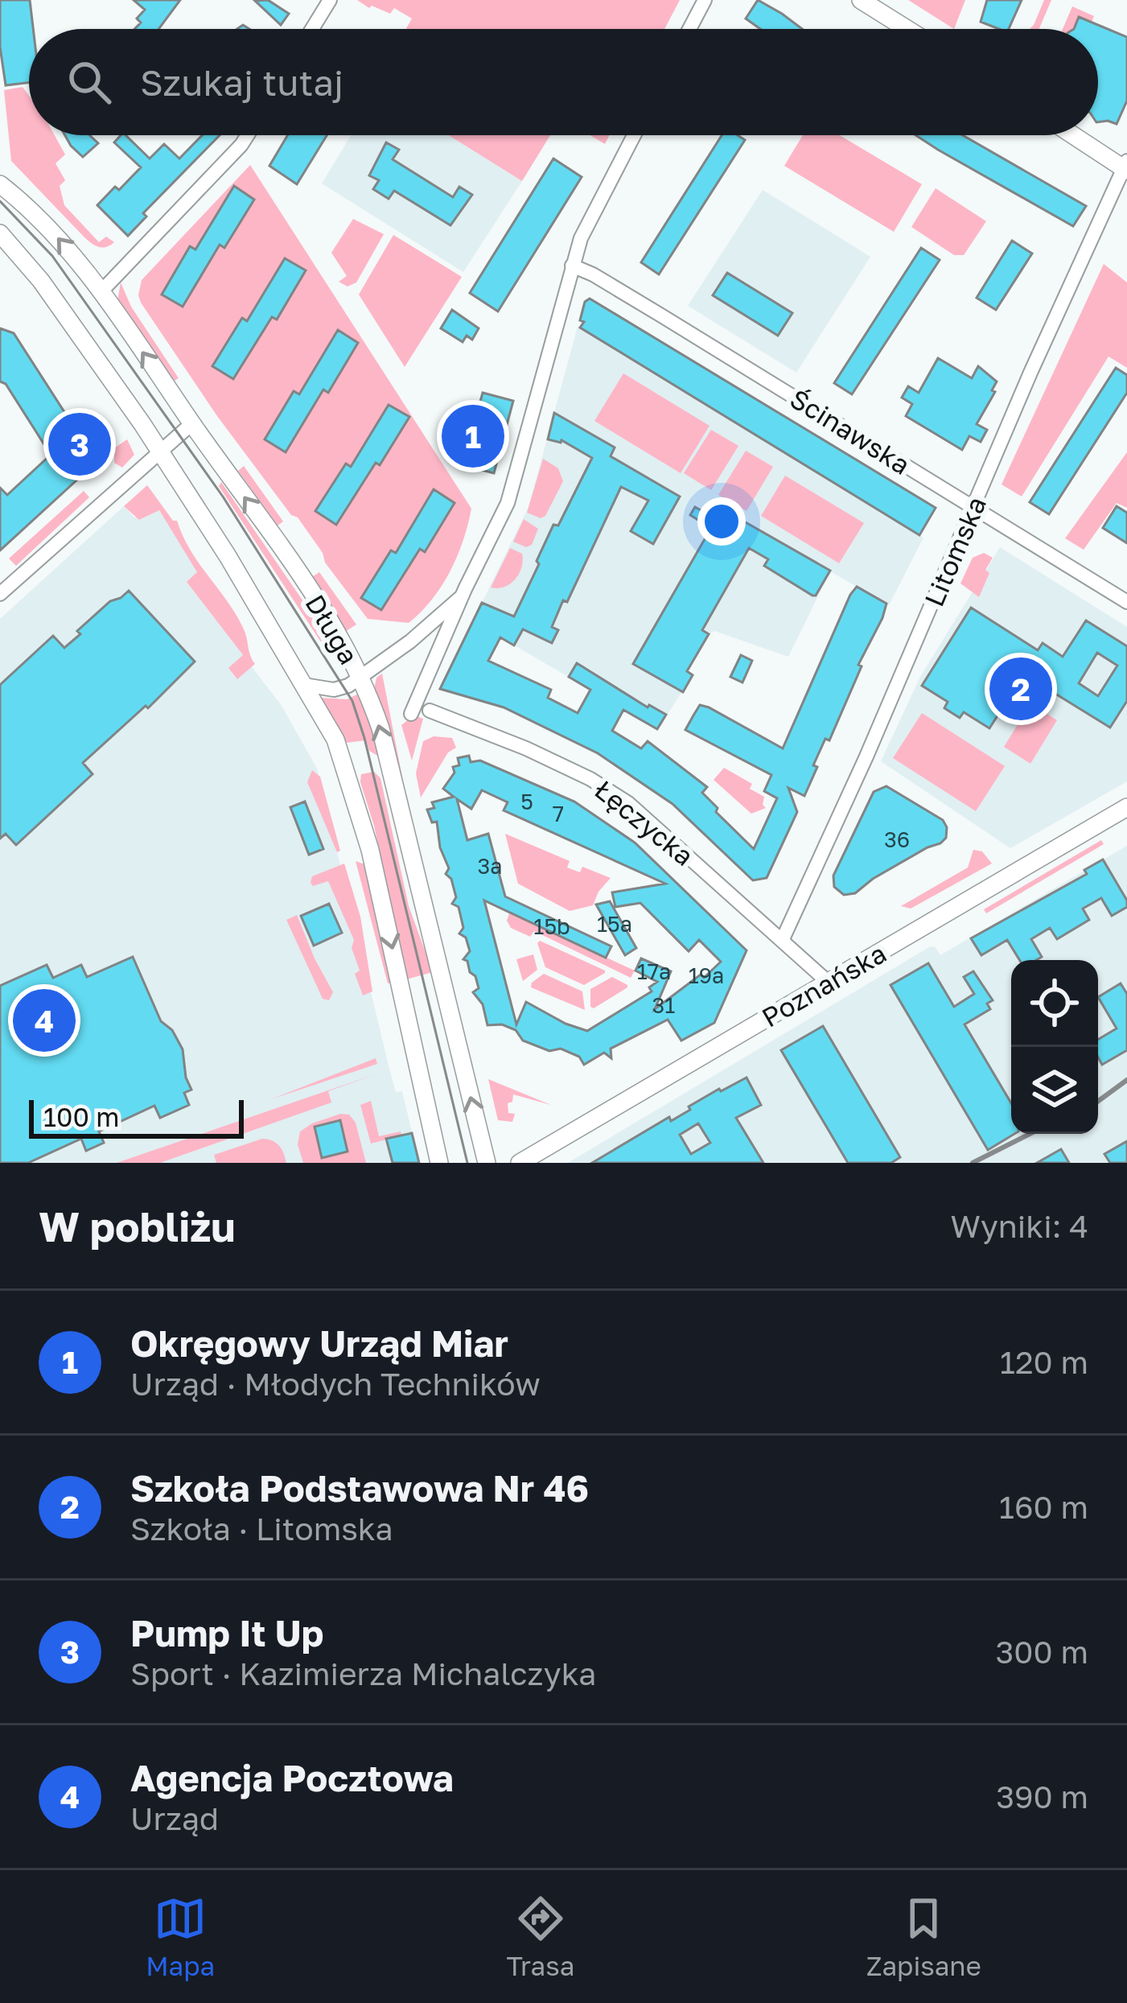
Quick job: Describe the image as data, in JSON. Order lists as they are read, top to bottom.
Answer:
{
  "streets": {
    "street": [
      "Ścinawska",
      "Litomska",
      "Długa",
      "Łęczycka",
      "Poznańska"
    ]
  },
  "crossings": [
    ["Ścinawska", "Litomska"],
    ["Litomska", "Łęczycka"],
    ["Łęczycka", "Poznańska"]
  ],
  "house_numbers": [
    "5",
    "7",
    "36",
    "3a",
    "15a",
    "15b",
    "17a",
    "19a",
    "31"
  ],
  "scale_bar": "100 m",
  "page": {
    "search": "Szukaj tutaj",
    "pins": [
      "1",
      "3",
      "2",
      "4"
    ],
    "scale": "100 m",
    "heading": ["W pobliżu", "Wyniki: 4"],
    "list": [
      {
        "mark": "1",
        "name": "Okręgowy Urząd Miar",
        "note": "Urząd · Młodych Techników",
        "value": "120 m"
      },
      {
        "mark": "2",
        "name": "Szkoła Podstawowa Nr 46",
        "note": "Szkoła · Litomska",
        "value": "160 m"
      },
      {
        "mark": "3",
        "name": "Pump It Up",
        "note": "Sport · Kazimierza Michalczyka",
        "value": "300 m"
      },
      {
        "mark": "4",
        "name": "Agencja Pocztowa",
        "note": "Urząd",
        "value": "390 m"
      }
    ],
    "nav": ["Mapa", "Trasa", "Zapisane"]
  }
}
